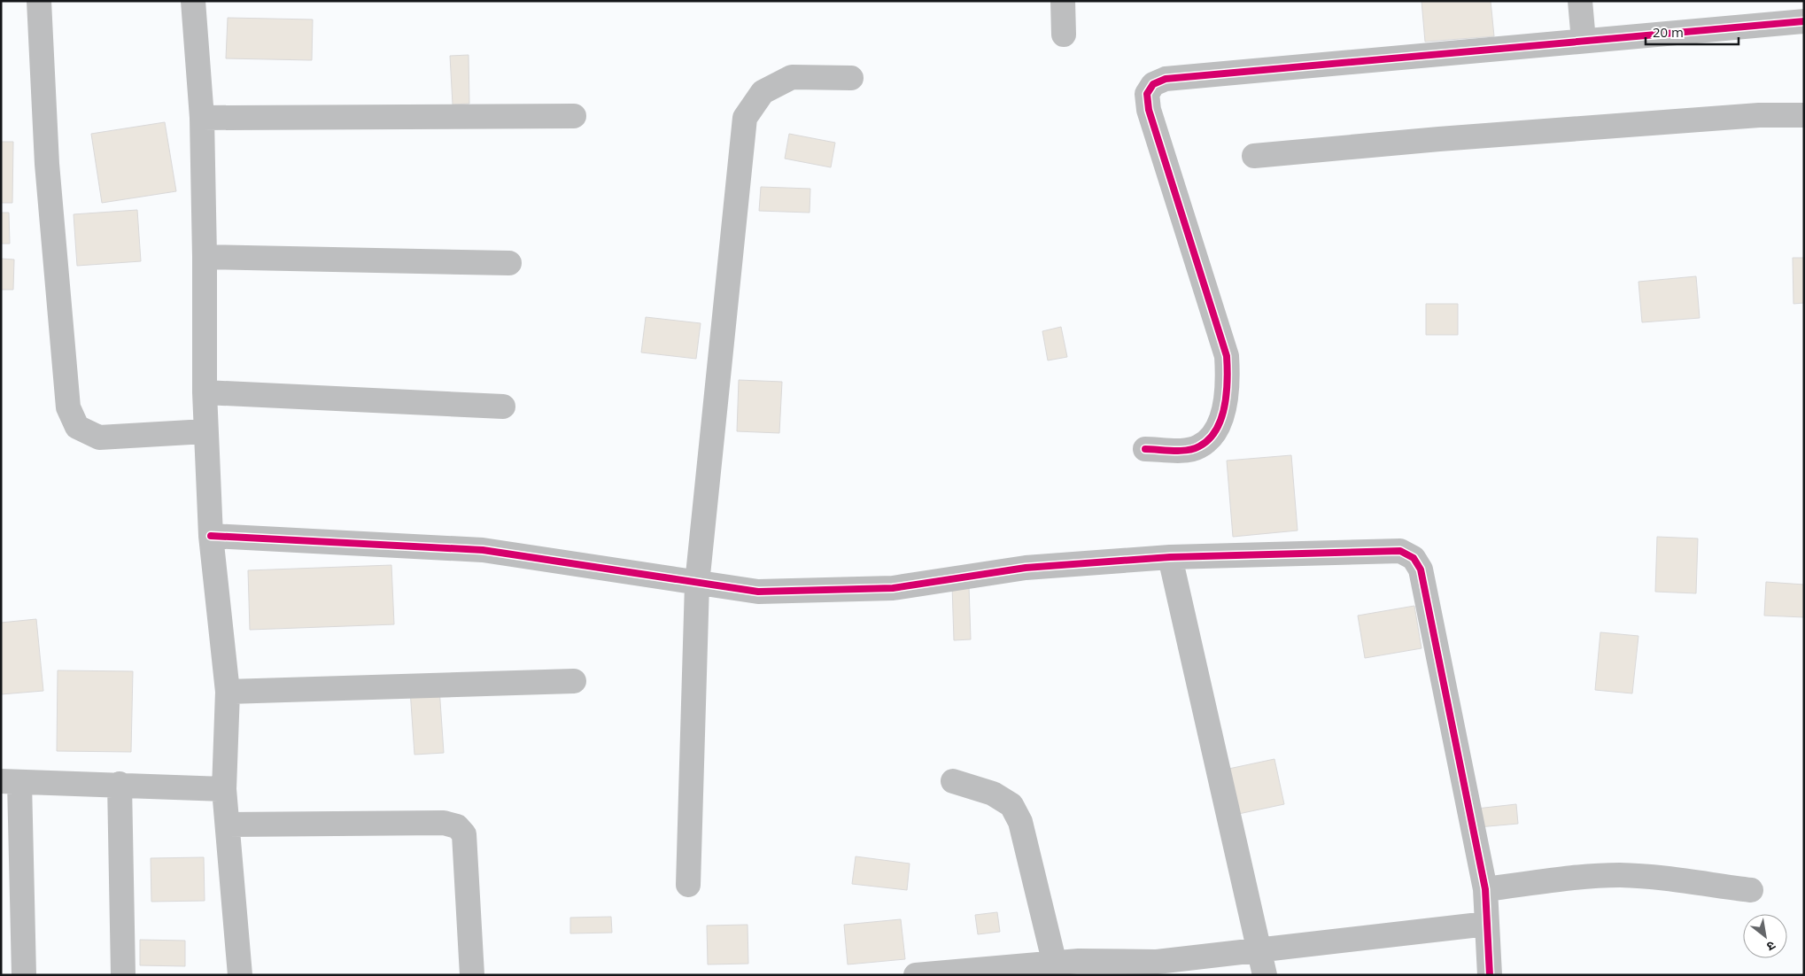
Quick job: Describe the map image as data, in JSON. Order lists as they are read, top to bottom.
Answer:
{
  "scale_bar": "20 m",
  "north": "bottom right"
}
